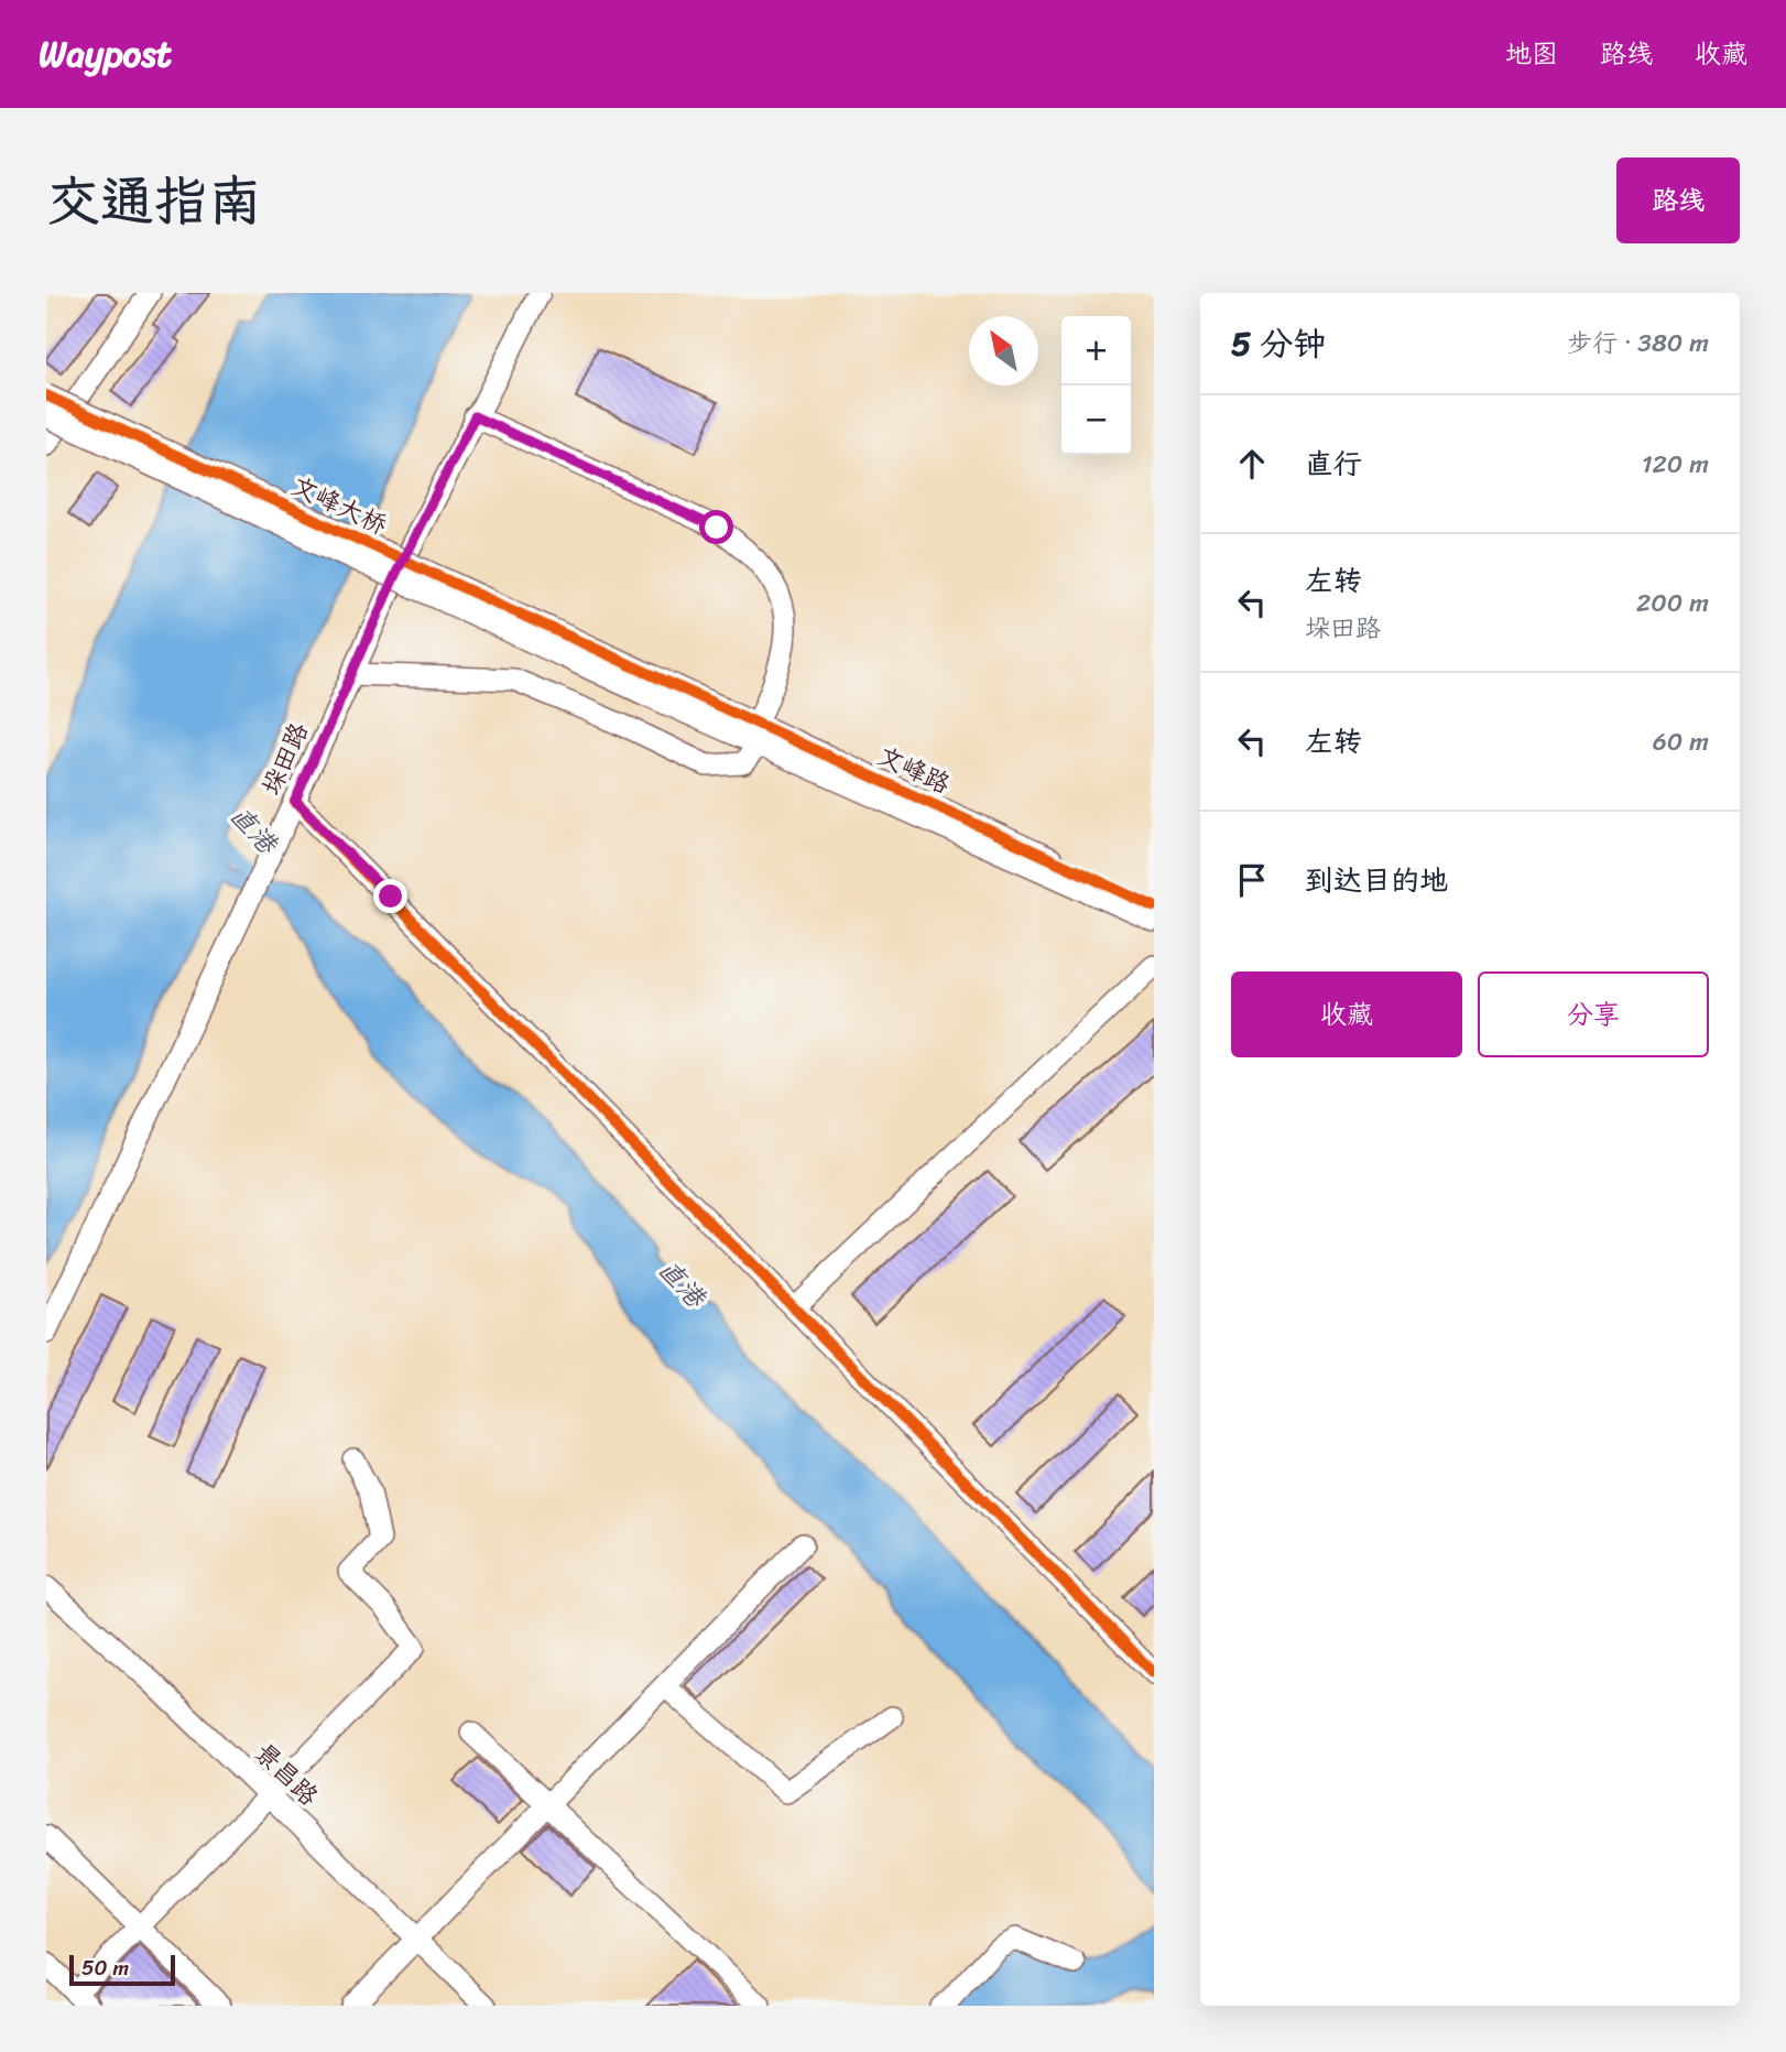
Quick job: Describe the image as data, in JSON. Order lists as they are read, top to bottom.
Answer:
{
  "streets": {
    "street": [
      "文峰大桥",
      "垛田路",
      "文峰路",
      "景昌路"
    ]
  },
  "crossings": [
    ["文峰大桥", "文峰路"]
  ],
  "water": ["直港"],
  "scale_bar": "50 m",
  "north": "top left",
  "page": {
    "header": "Waypost",
    "nav": ["地图", "路线", "收藏"],
    "title": "交通指南",
    "buttons": [
      "路线",
      ["收藏", "分享"]
    ],
    "heading": ["5 分钟", "步行 · 380 m"],
    "map_buttons": ["+", "−"],
    "list": [
      ["直行", "120 m"],
      ["左转", "垛田路", "200 m"],
      ["左转", "60 m"],
      "到达目的地"
    ],
    "scale": "50 m"
  }
}
